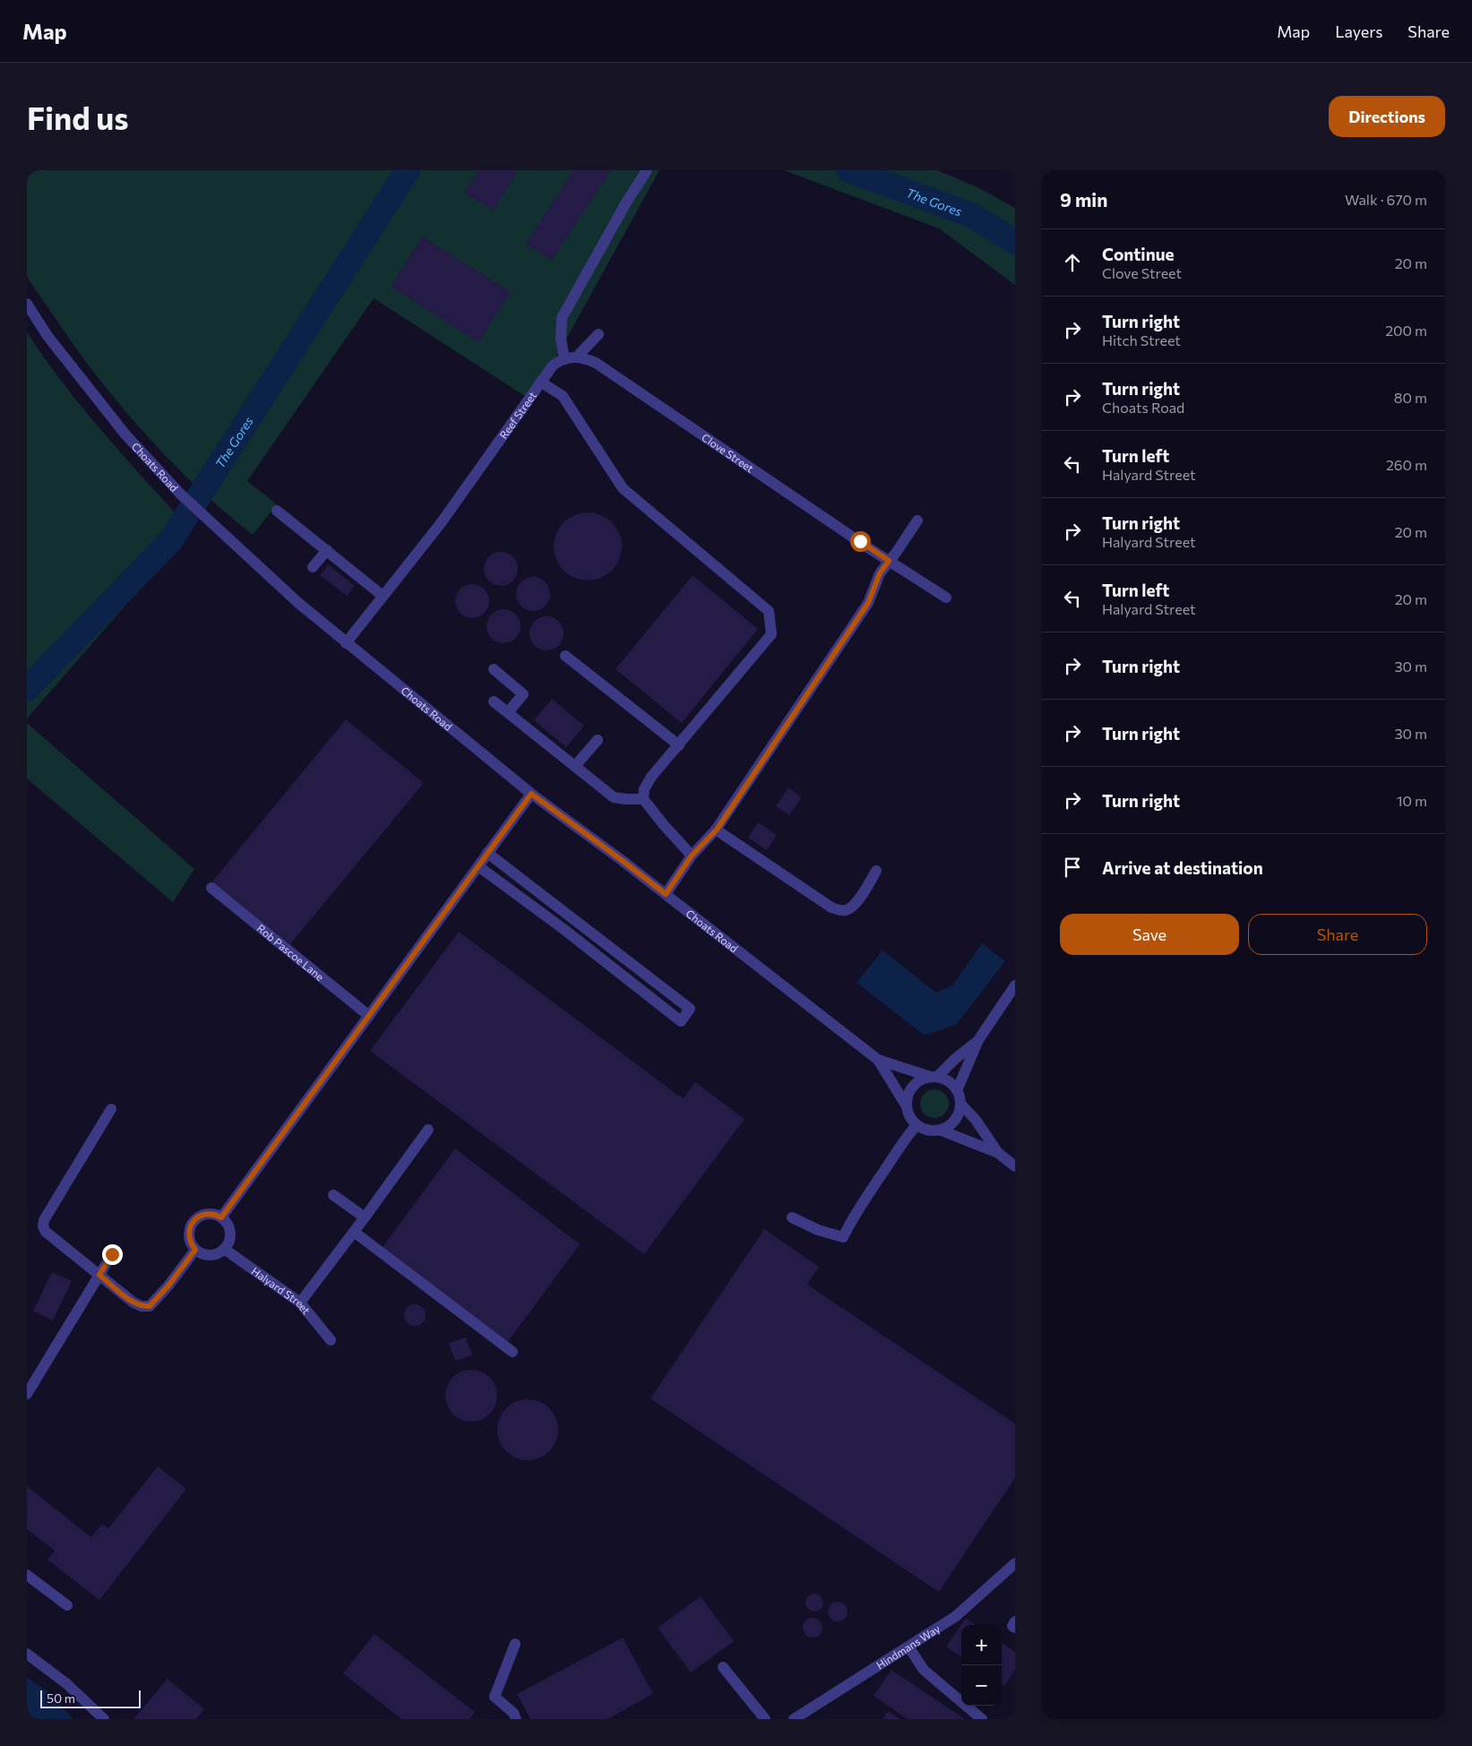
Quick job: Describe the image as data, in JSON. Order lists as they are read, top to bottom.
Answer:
{
  "streets": {
    "street": [
      "Reef Street",
      "Clove Street",
      "Choats Road",
      "Rob Pascoe Lane",
      "Halyard Street",
      "Hindmans Way"
    ]
  },
  "crossings": [
    ["Reef Street", "Clove Street"],
    ["Reef Street", "Choats Road"]
  ],
  "water": ["The Gores"],
  "scale_bar": "50 m",
  "page": {
    "header": "Map",
    "nav": ["Map", "Layers", "Share"],
    "buttons": [
      "Directions",
      ["Save", "Share"]
    ],
    "title": "Find us",
    "heading": ["9 min", "Walk · 670 m"],
    "list": [
      ["Continue", "Clove Street", "20 m"],
      ["Turn right", "Hitch Street", "200 m"],
      ["Turn right", "Choats Road", "80 m"],
      ["Turn left", "Halyard Street", "260 m"],
      ["Turn right", "Halyard Street", "20 m"],
      ["Turn left", "Halyard Street", "20 m"],
      ["Turn right", "30 m"],
      ["Turn right", "30 m"],
      ["Turn right", "10 m"],
      "Arrive at destination"
    ],
    "map_buttons": ["+", "−"],
    "scale": "50 m"
  }
}
